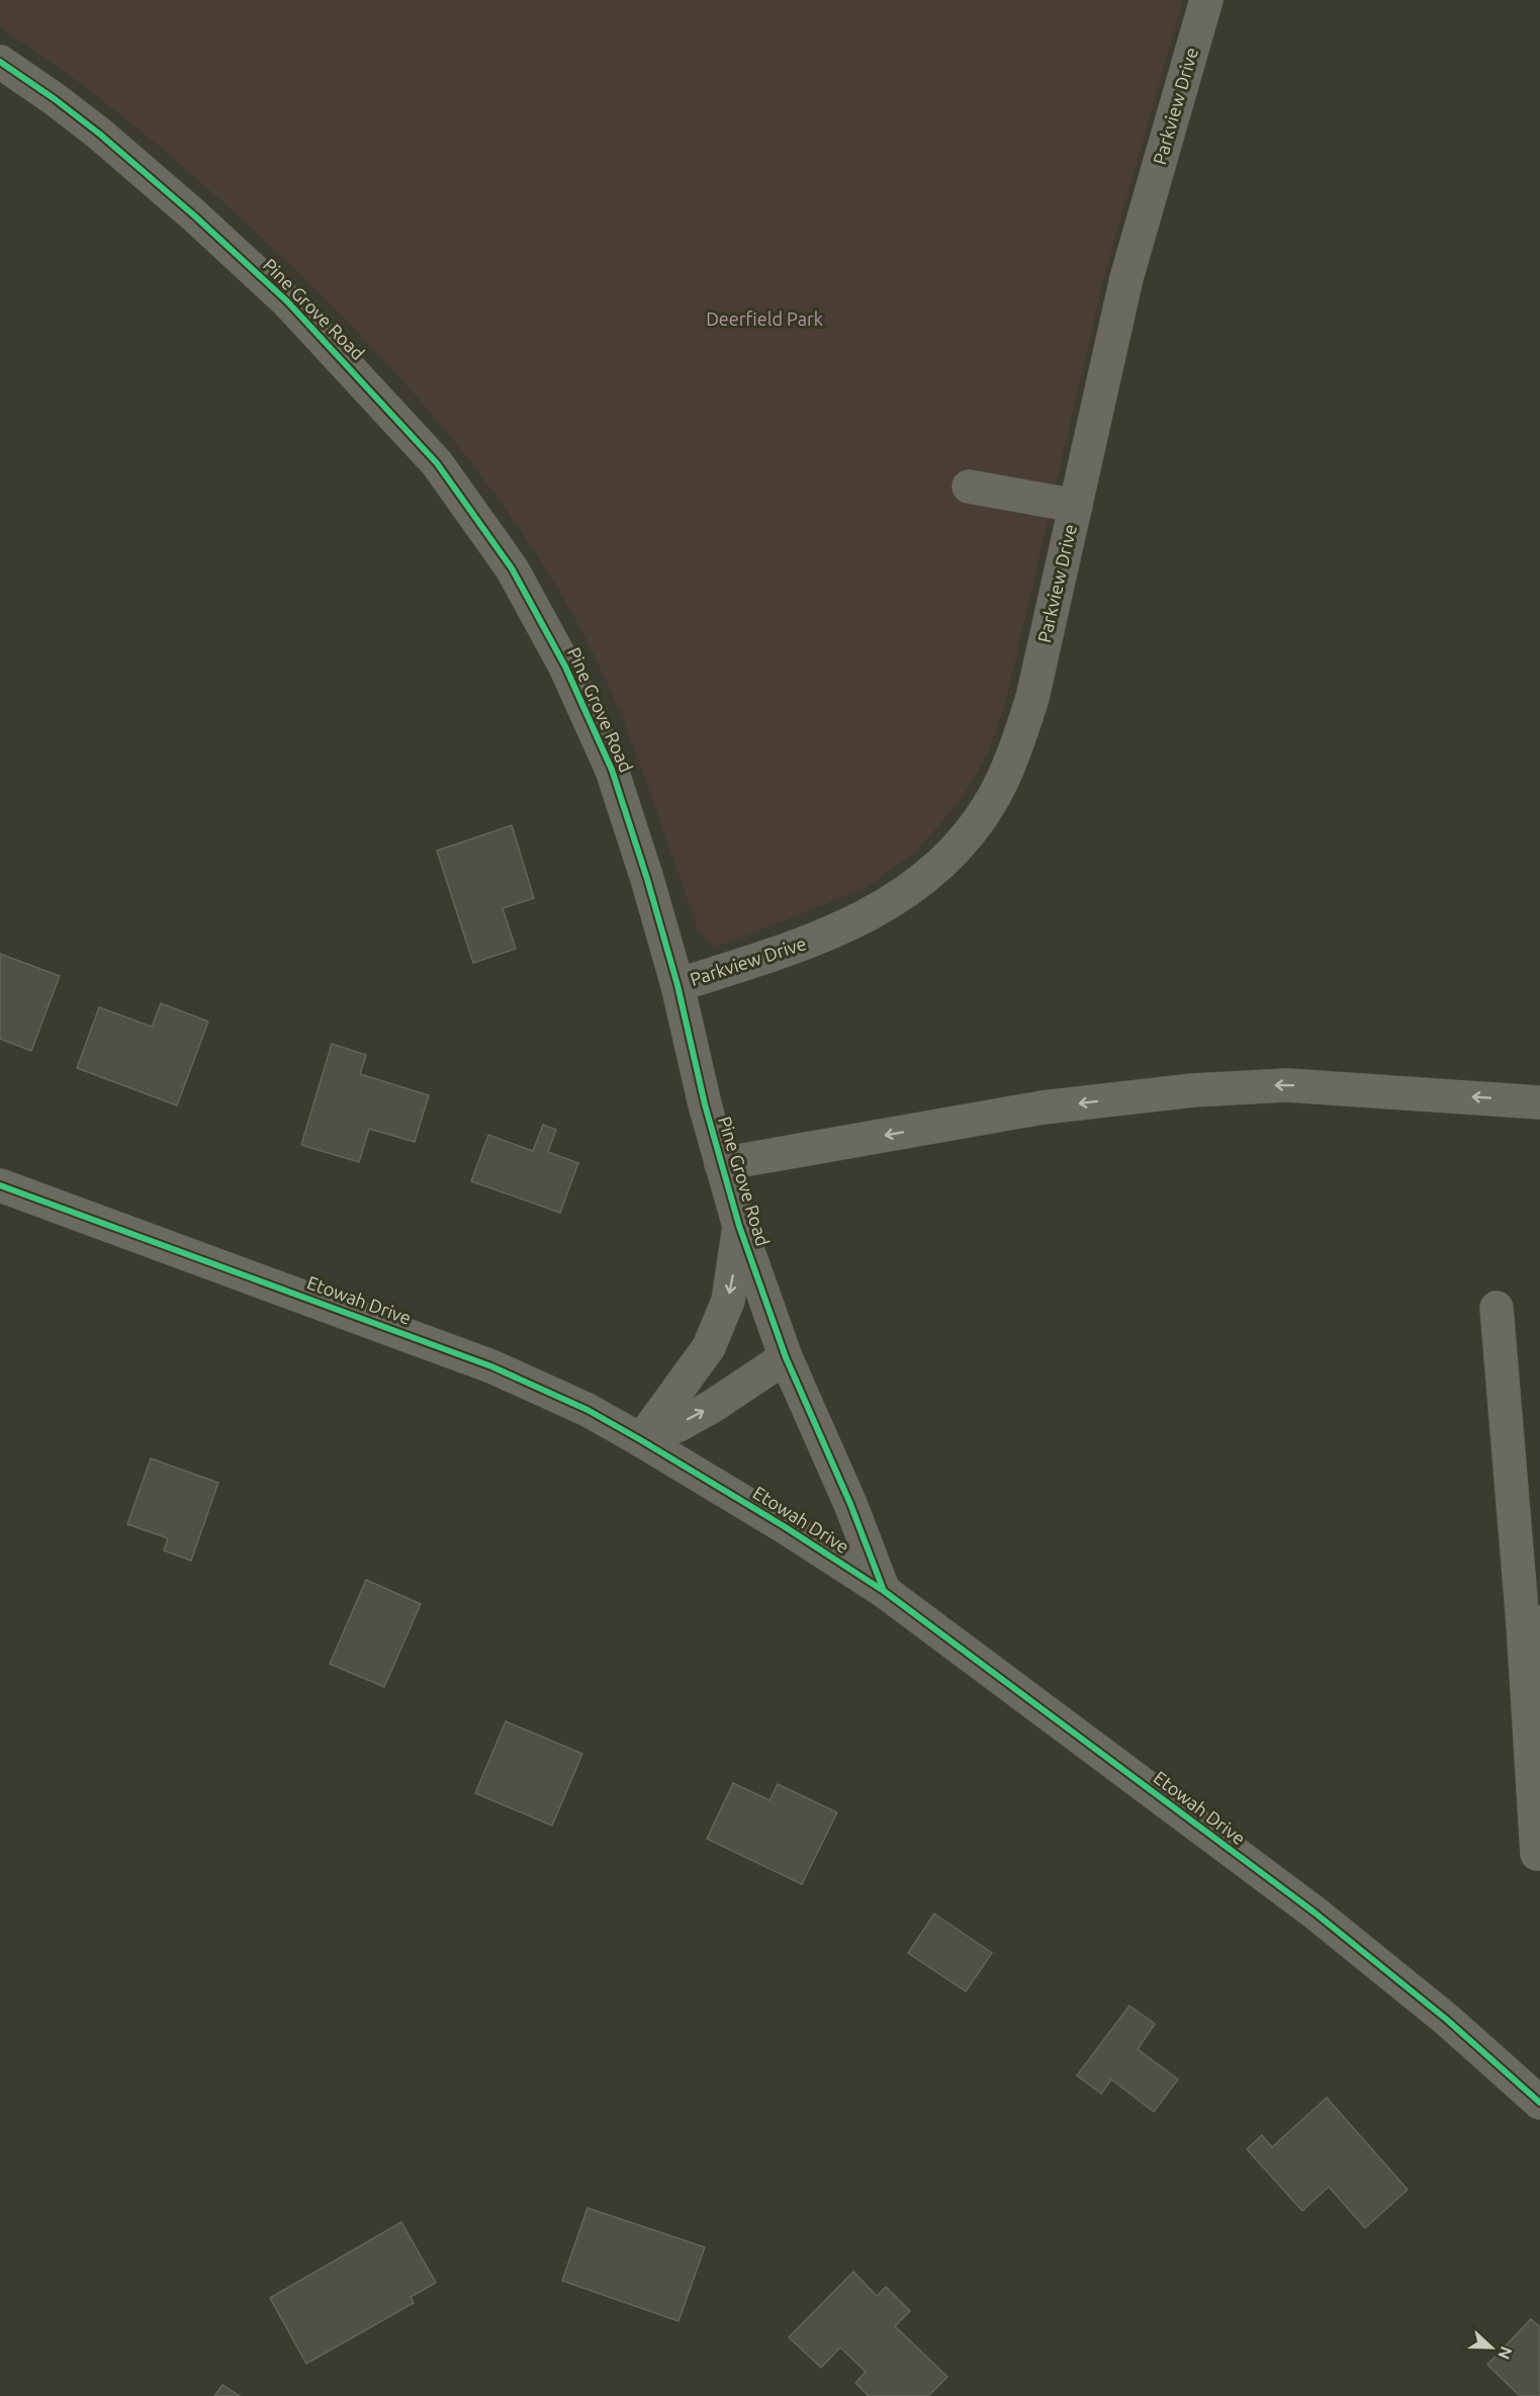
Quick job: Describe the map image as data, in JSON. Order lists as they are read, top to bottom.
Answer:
{
  "streets": {
    "street": ["Parkview Drive", "Pine Grove Road", "Etowah Drive"]
  },
  "crossings": [
    ["Parkview Drive", "Pine Grove Road"],
    ["Pine Grove Road", "Etowah Drive"]
  ],
  "parks": ["Deerfield Park"],
  "north": "right"
}
